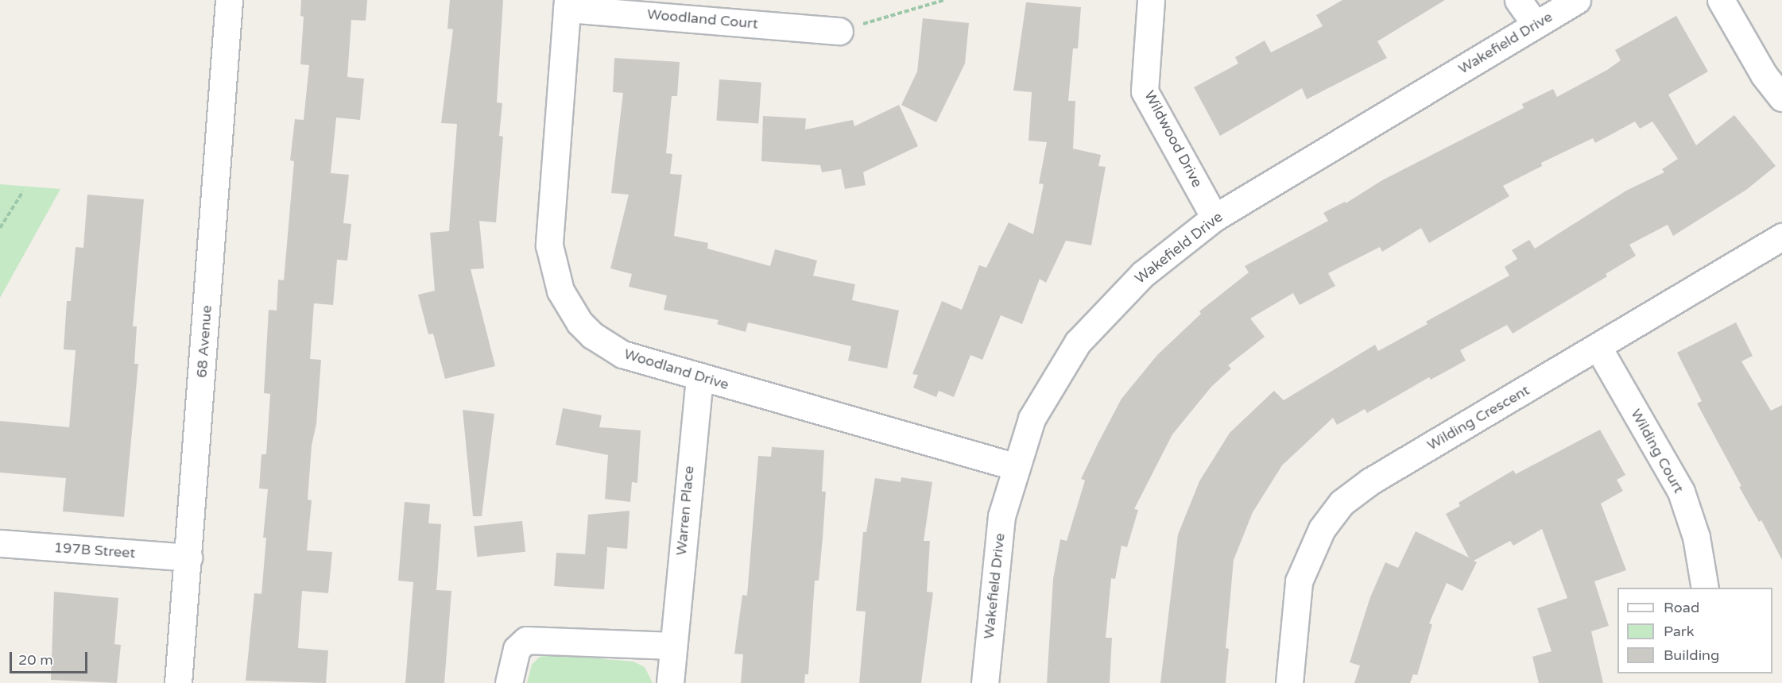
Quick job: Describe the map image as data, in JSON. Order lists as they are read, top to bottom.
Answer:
{
  "streets": {
    "street": [
      "Woodland Court",
      "Wakefield Drive",
      "Wildwood Drive",
      "68 Avenue",
      "Woodland Drive",
      "Wilding Crescent",
      "Wilding Court",
      "Warren Place",
      "197B Street"
    ]
  },
  "crossings": [
    ["Woodland Court", "Woodland Drive"],
    ["Wakefield Drive", "Wildwood Drive"],
    ["Wakefield Drive", "Woodland Drive"],
    ["68 Avenue", "197B Street"],
    ["Woodland Drive", "Warren Place"],
    ["Wilding Crescent", "Wilding Court"]
  ],
  "legend": ["Road", "Park", "Building"],
  "scale_bar": "20 m"
}
